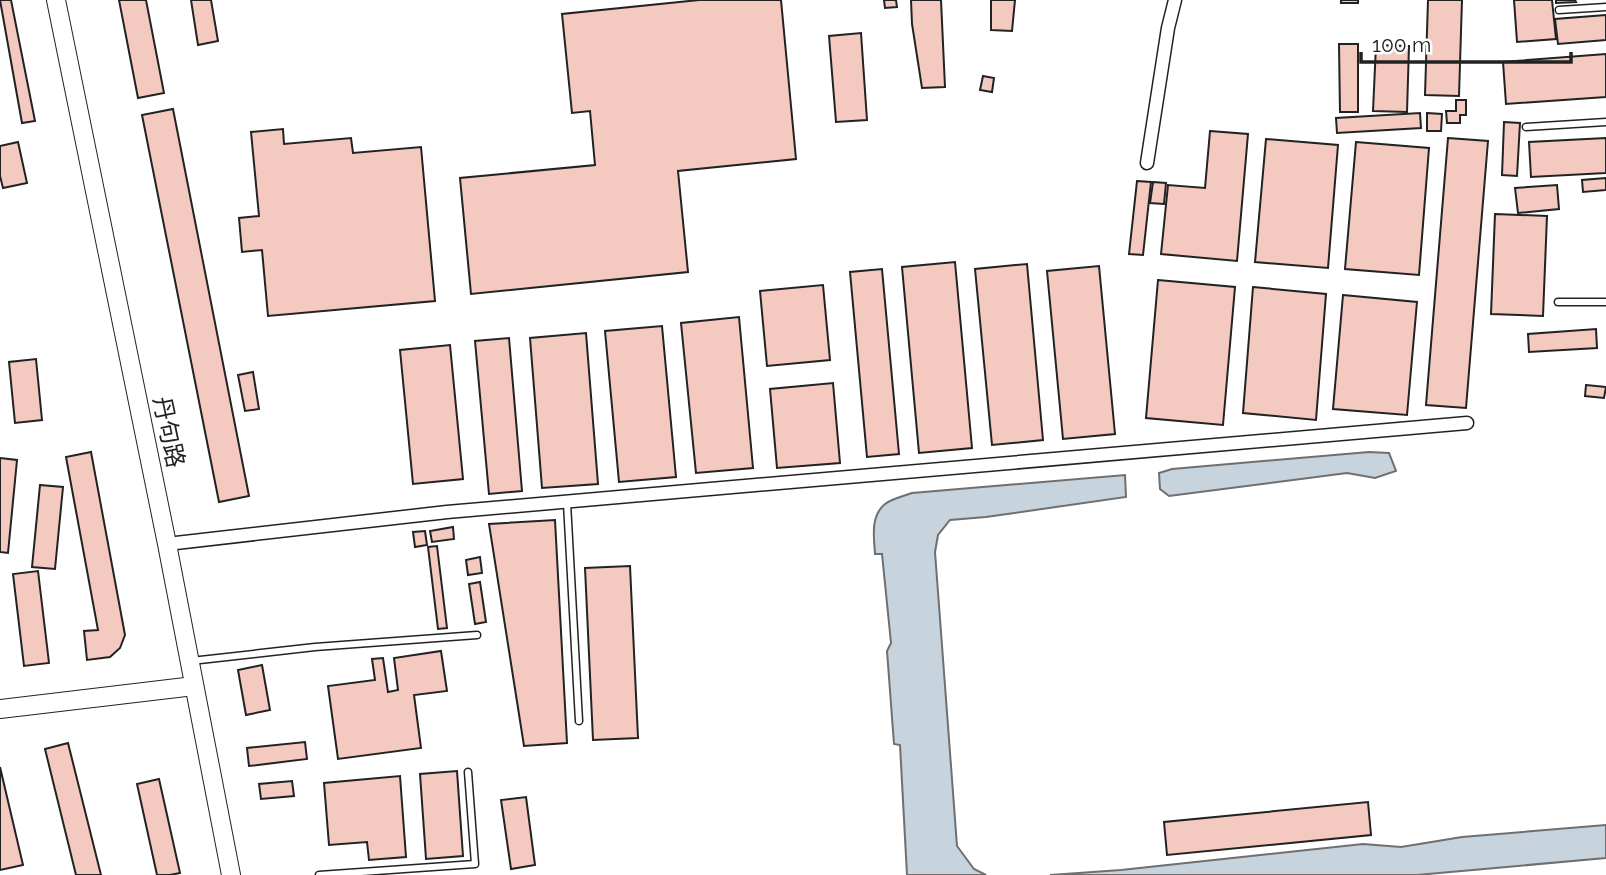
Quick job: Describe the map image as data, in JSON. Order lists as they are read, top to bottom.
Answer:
{
  "streets": {
    "street": ["丹句路"]
  },
  "scale_bar": "100 m"
}
